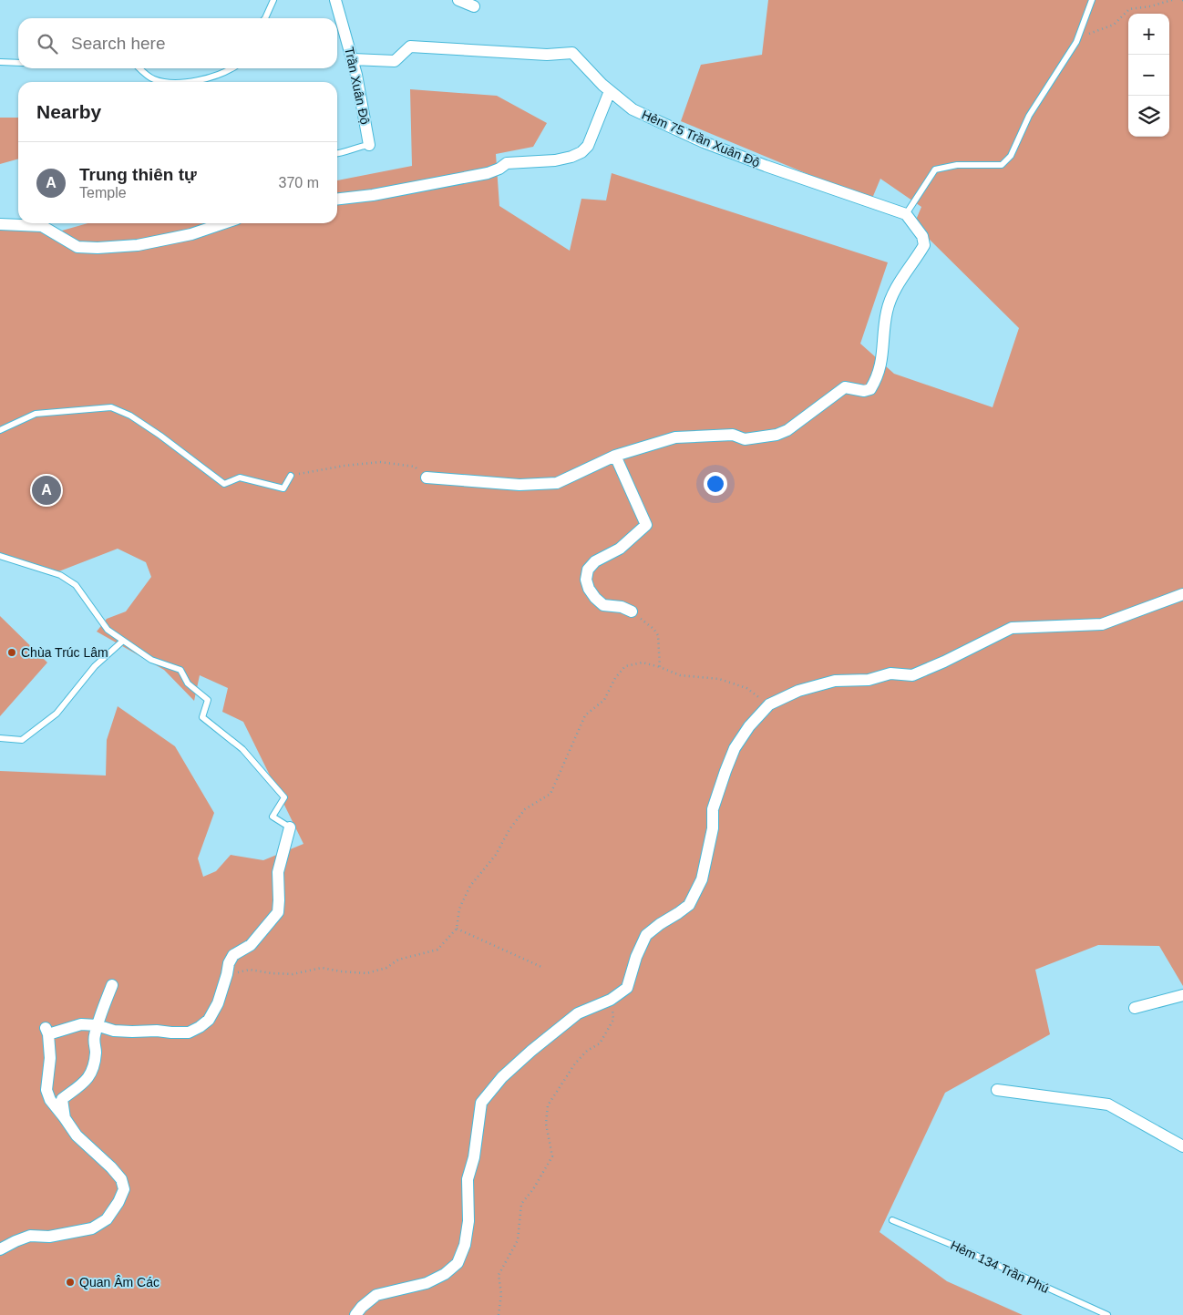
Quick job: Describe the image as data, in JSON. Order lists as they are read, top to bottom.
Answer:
{
  "streets": {
    "street": ["Trần Xuân Độ", "Hẻm 75 Trần Xuân Độ"],
    "lane": ["Hẻm 134 Trần Phú"]
  },
  "crossings": [
    ["Trần Xuân Độ", "Hẻm 75 Trần Xuân Độ"]
  ],
  "places": ["Chùa Trúc Lâm", "Quan Âm Các"],
  "page": {
    "map_buttons": ["+", "−"],
    "search": "Search here",
    "heading": "Nearby",
    "list": [
      {
        "mark": "A",
        "name": "Trung thiên tự",
        "note": "Temple",
        "value": "370 m"
      }
    ],
    "pins": "A"
  }
}
